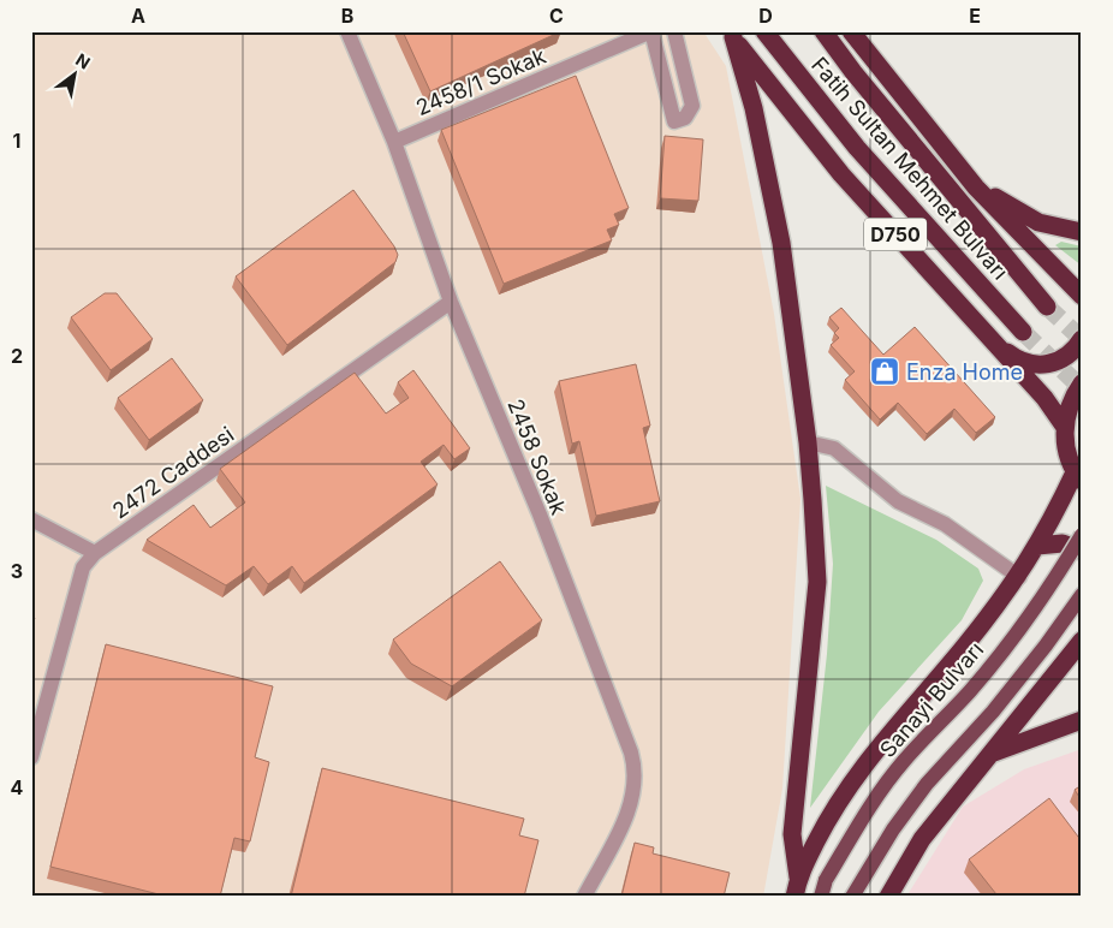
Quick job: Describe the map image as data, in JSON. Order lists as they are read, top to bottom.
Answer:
{
  "streets": {
    "highway": ["Fatih Sultan Mehmet Bulvarı", "D750"],
    "main road": ["Sanayi Bulvarı"],
    "street": ["2458/1 Sokak", "2458 Sokak", "2472 Caddesi"]
  },
  "crossings": [
    ["2458/1 Sokak", "2458 Sokak"],
    ["2458 Sokak", "2472 Caddesi"]
  ],
  "places": {
    "shop": ["Enza Home"]
  },
  "north": "top right",
  "grid": {
    "columns": [
      "A",
      "B",
      "C",
      "D",
      "E"
    ],
    "rows": [
      "1",
      "2",
      "3",
      "4"
    ]
  }
}
